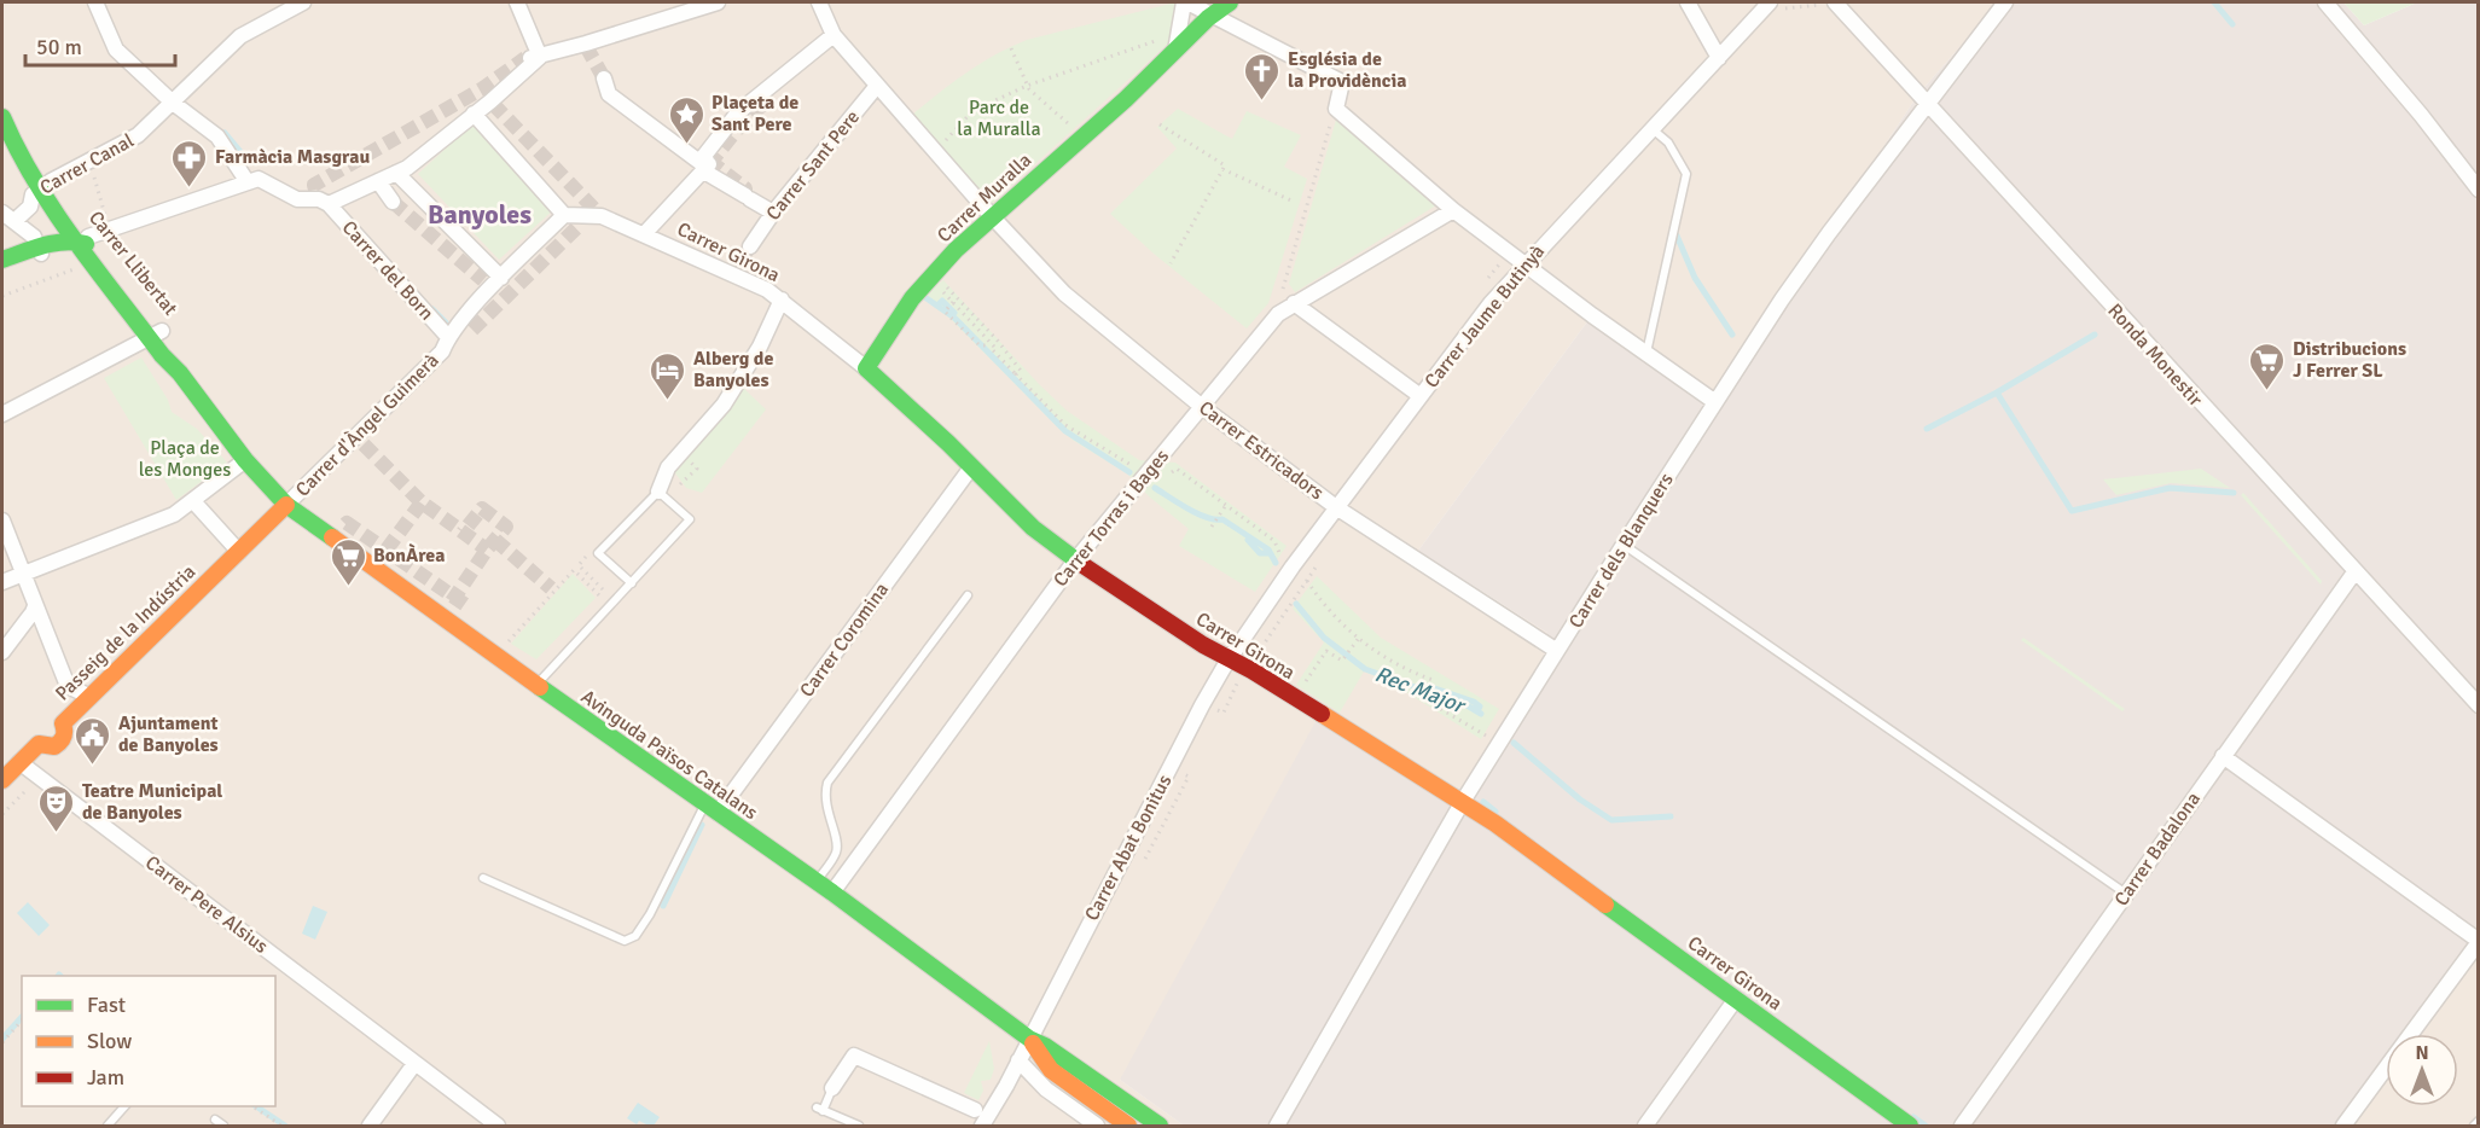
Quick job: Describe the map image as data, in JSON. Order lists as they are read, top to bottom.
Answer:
{
  "streets": {
    "street": [
      "Carrer Canal",
      "Carrer Sant Pere",
      "Carrer Muralla",
      "Carrer Girona",
      "Carrer Llibertat",
      "Carrer del Born",
      "Carrer Jaume Butinyà",
      "Ronda Monestir",
      "Carrer d'Àngel Guimerà",
      "Carrer Estricadors",
      "Carrer Torras i Bages",
      "Carrer dels Blanquers",
      "Passeig de la Indústria",
      "Carrer Coromina",
      "Avinguda Països Catalans",
      "Carrer Abat Bonitus",
      "Carrer Badalona",
      "Carrer Pere Alsius"
    ]
  },
  "crossings": [
    ["Carrer Canal", "Carrer Llibertat"],
    ["Carrer Sant Pere", "Carrer Estricadors"],
    ["Carrer Muralla", "Carrer Girona"],
    ["Carrer Muralla", "Carrer Estricadors"],
    ["Carrer Girona", "Carrer Jaume Butinyà"],
    ["Carrer Girona", "Carrer d'Àngel Guimerà"],
    ["Carrer Girona", "Carrer Torras i Bages"],
    ["Carrer Girona", "Carrer dels Blanquers"],
    ["Carrer Girona", "Carrer Coromina"],
    ["Carrer Girona", "Carrer Abat Bonitus"],
    ["Carrer Llibertat", "Carrer d'Àngel Guimerà"],
    ["Carrer Llibertat", "Passeig de la Indústria"],
    ["Carrer Llibertat", "Avinguda Països Catalans"],
    ["Carrer del Born", "Carrer d'Àngel Guimerà"],
    ["Carrer Jaume Butinyà", "Carrer Estricadors"],
    ["Carrer Jaume Butinyà", "Carrer Abat Bonitus"],
    ["Ronda Monestir", "Carrer dels Blanquers"],
    ["Ronda Monestir", "Carrer Badalona"],
    ["Carrer d'Àngel Guimerà", "Passeig de la Indústria"],
    ["Carrer d'Àngel Guimerà", "Avinguda Països Catalans"],
    ["Carrer Estricadors", "Carrer Torras i Bages"],
    ["Carrer Estricadors", "Carrer dels Blanquers"],
    ["Carrer Torras i Bages", "Avinguda Països Catalans"],
    ["Passeig de la Indústria", "Avinguda Països Catalans"],
    ["Passeig de la Indústria", "Carrer Pere Alsius"],
    ["Carrer Coromina", "Avinguda Països Catalans"],
    ["Avinguda Països Catalans", "Carrer Abat Bonitus"]
  ],
  "districts": ["Banyoles"],
  "water": ["Rec Major"],
  "parks": ["Parc de la Muralla", "Plaça de les Monges"],
  "places": {
    "church": ["Església de la Providència"],
    "place": ["Plaçeta de Sant Pere"],
    "pharmacy": ["Farmàcia Masgrau"],
    "supermarket": ["Distribucions J Ferrer SL", "BonÀrea"],
    "hotel": ["Alberg de Banyoles"],
    "public building": ["Ajuntament de Banyoles"],
    "theatre": ["Teatre Municipal de Banyoles"]
  },
  "legend": ["Fast", "Slow", "Jam"],
  "scale_bar": "50 m",
  "north": "top"
}
